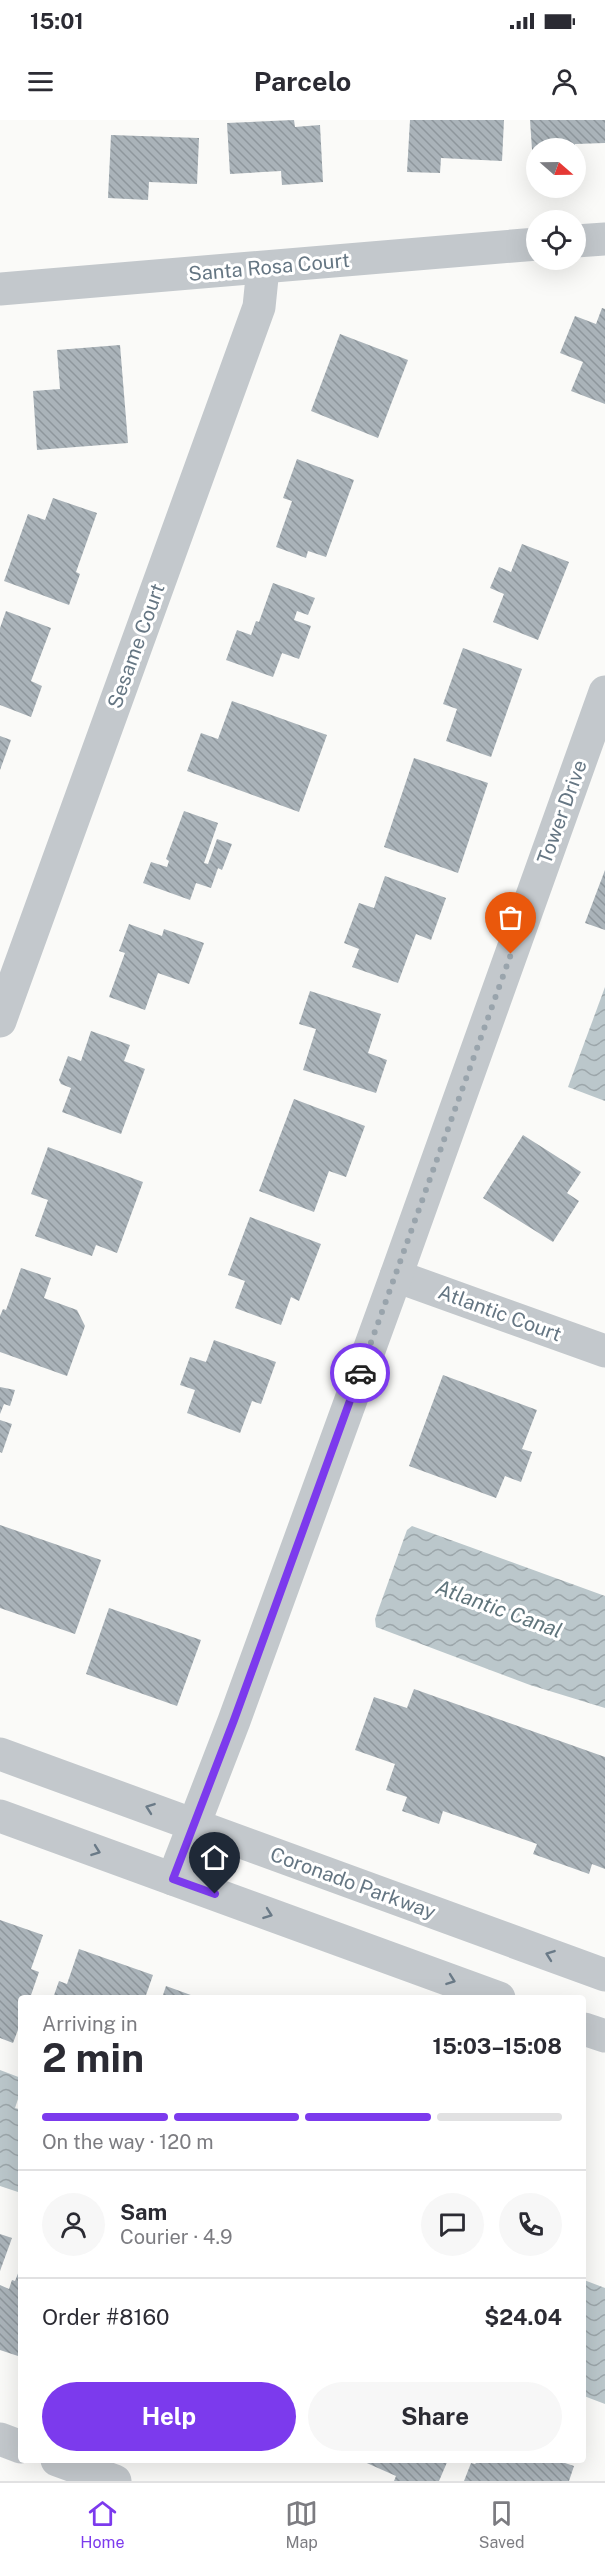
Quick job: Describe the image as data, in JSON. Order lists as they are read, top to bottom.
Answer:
{
  "streets": {
    "street": [
      "Santa Rosa Court",
      "Sesame Court",
      "Tower Drive",
      "Atlantic Court",
      "Coronado Parkway"
    ]
  },
  "crossings": [
    ["Santa Rosa Court", "Sesame Court"],
    ["Tower Drive", "Atlantic Court"],
    ["Tower Drive", "Coronado Parkway"]
  ],
  "water": ["Atlantic Canal"],
  "north": "right",
  "page": {
    "status": "15:01",
    "header": "Parcelo",
    "heading": ["2 min", "Arriving in", "15:03–15:08"],
    "panel": [
      "Sam",
      "Courier · 4.9",
      "Order #8160",
      "$24.04"
    ],
    "bar": "On the way · 120 m",
    "buttons": ["Help", "Share"],
    "tabs": ["Home", "Map", "Saved"]
  }
}
